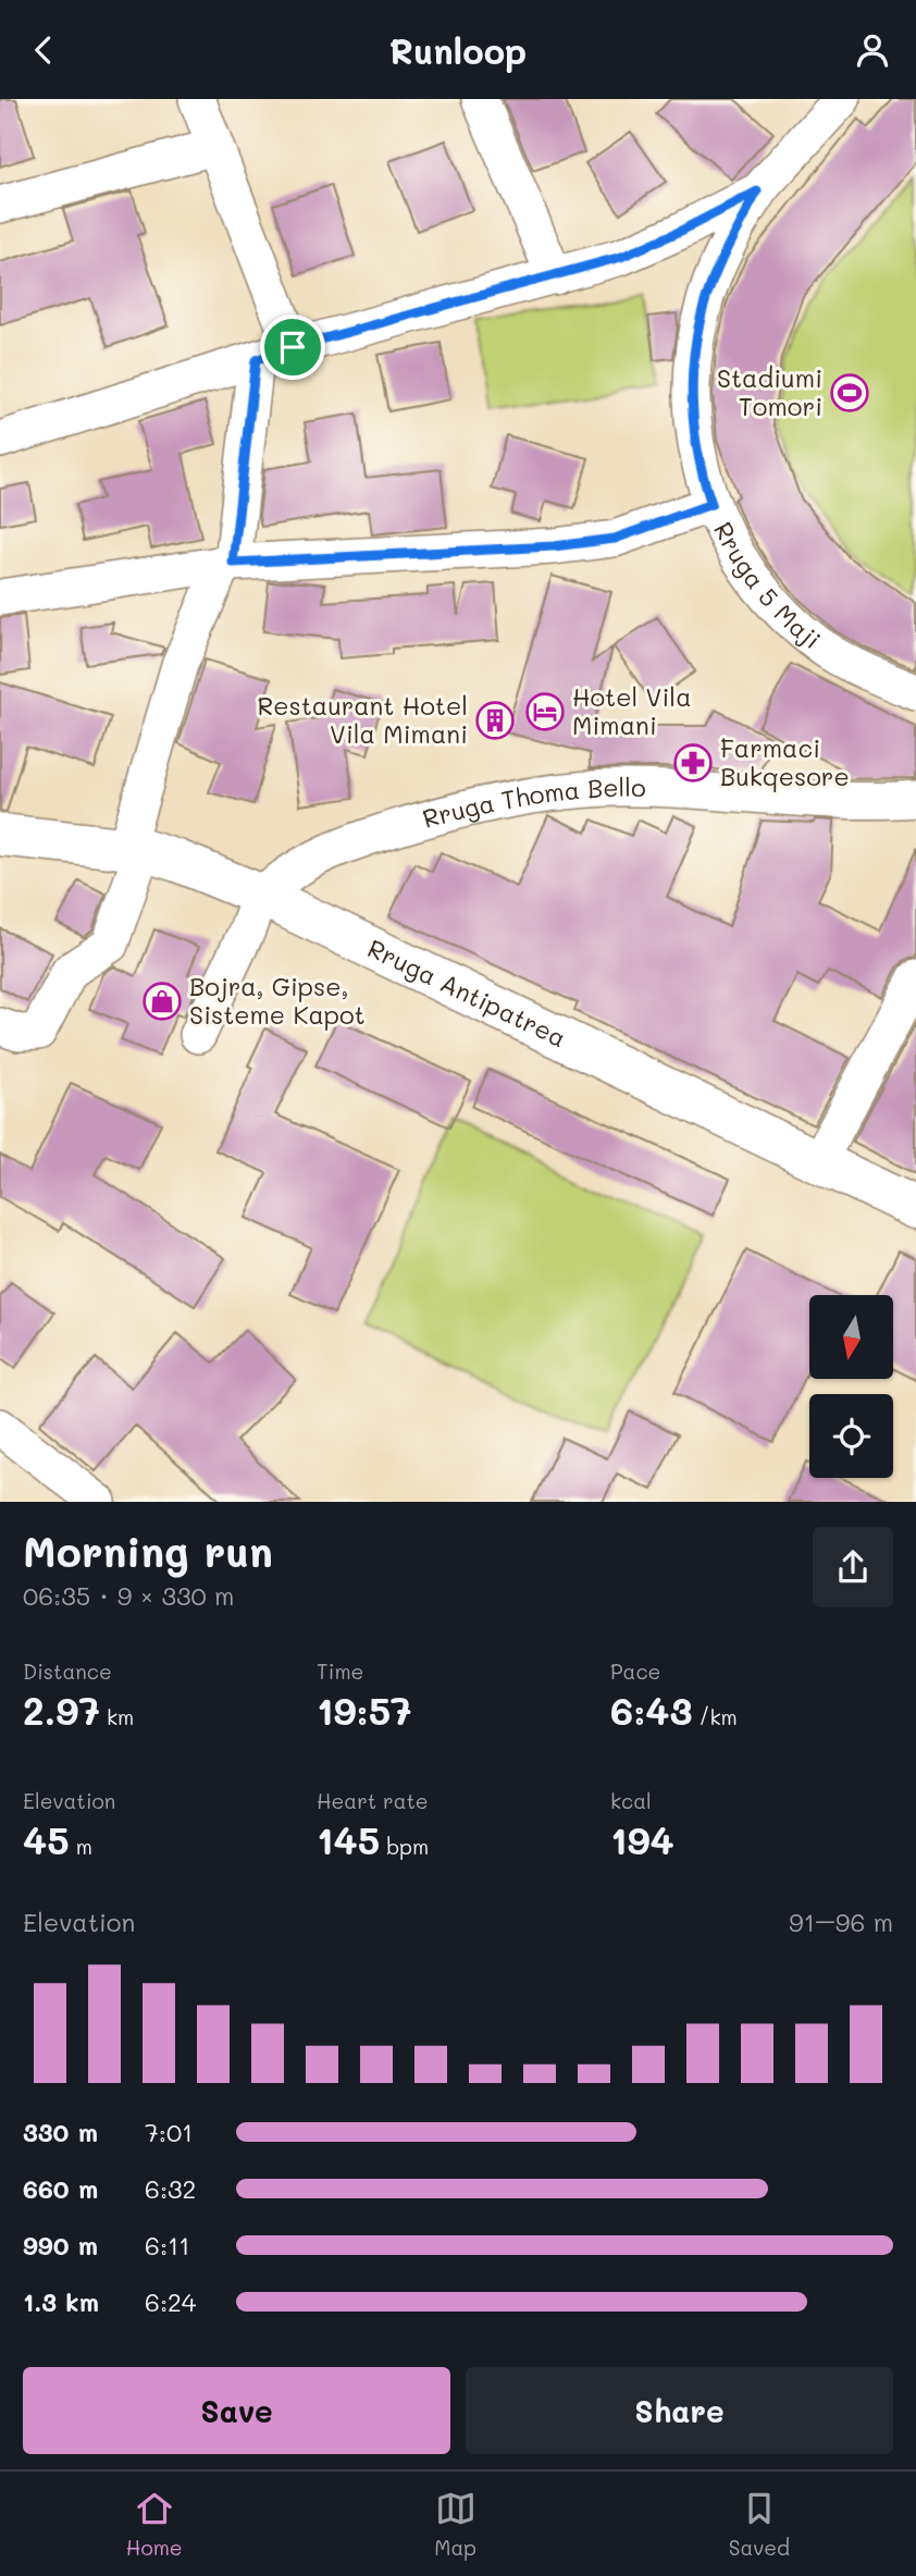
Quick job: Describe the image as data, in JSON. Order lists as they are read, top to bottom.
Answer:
{
  "streets": {
    "main road": ["Rruga Antipatrea"],
    "street": ["Rruga 5 Maji", "Rruga Thoma Bello"]
  },
  "crossings": [
    ["Rruga Thoma Bello", "Rruga Antipatrea"]
  ],
  "places": {
    "sports": ["Stadiumi Tomori"],
    "hotel": ["Hotel Vila Mimani"],
    "building": ["Restaurant Hotel Vila Mimani"],
    "pharmacy": ["Farmaci Bukqesore"],
    "shop": ["Bojra, Gipse, Sisteme Kapot"]
  },
  "north": "bottom",
  "page": {
    "header": "Runloop",
    "heading": ["Morning run", "06:35 · 9 × 330 m"],
    "stats": [
      ["Distance", "2.97 km"],
      ["Time", "19:57"],
      ["Pace", "6:43 /km"],
      ["Elevation", "45 m"],
      ["Heart rate", "145 bpm"],
      ["kcal", "194"]
    ],
    "chart": ["Elevation", "91–96 m"],
    "list": [
      {
        "name": "330 m",
        "note": "7:01"
      },
      {
        "name": "660 m",
        "note": "6:32"
      },
      {
        "name": "990 m",
        "note": "6:11"
      },
      {
        "name": "1.3 km",
        "note": "6:24"
      }
    ],
    "buttons": ["Save", "Share"],
    "tabs": ["Home", "Map", "Saved"]
  }
}
